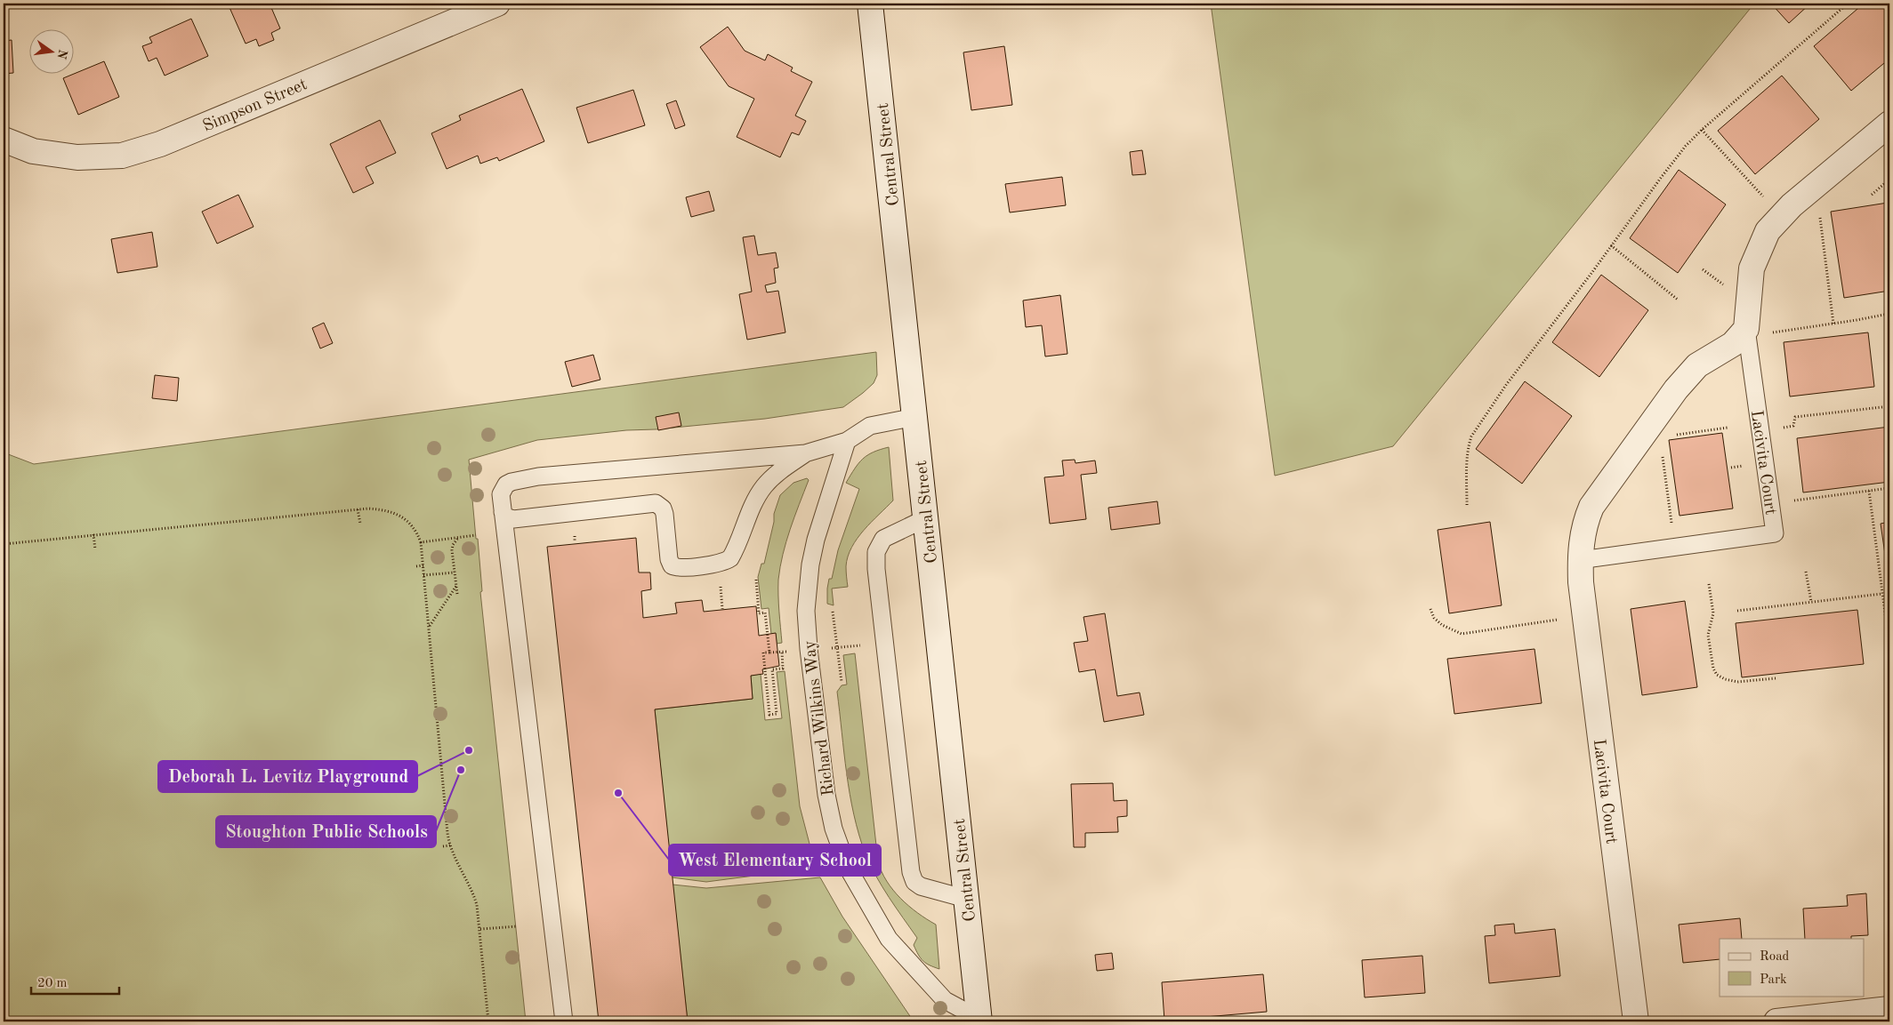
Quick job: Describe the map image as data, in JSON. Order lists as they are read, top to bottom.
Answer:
{
  "streets": {
    "street": ["Simpson Street", "Central Street", "Lacivita Court"],
    "lane": ["Richard Wilkins Way"]
  },
  "crossings": [
    ["Central Street", "Richard Wilkins Way"]
  ],
  "places": ["Deborah L. Levitz Playground", "Stoughton Public Schools", "West Elementary School"],
  "legend": ["Road", "Park"],
  "scale_bar": "20 m",
  "north": "right"
}
